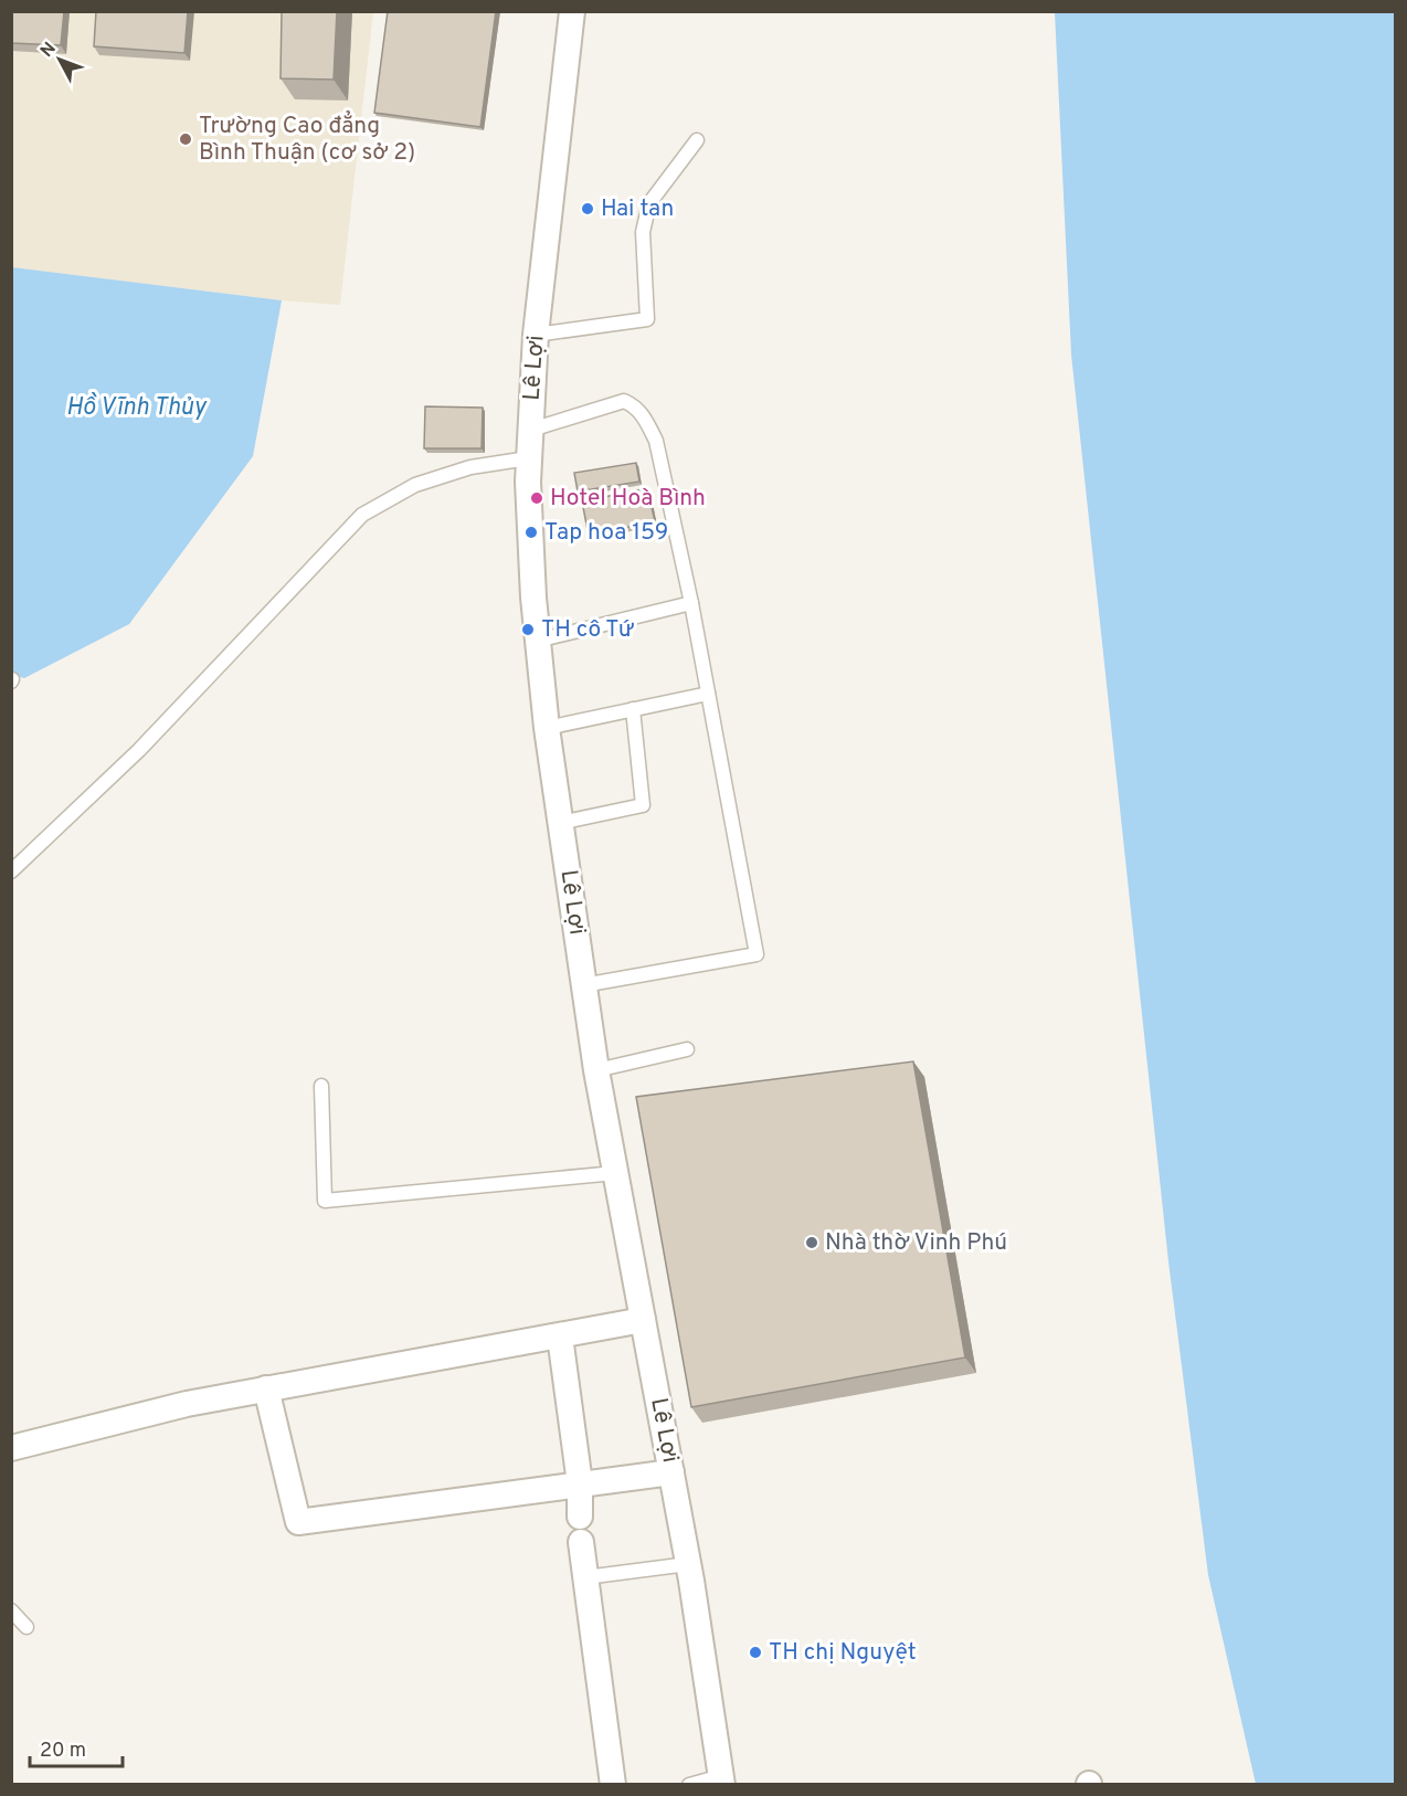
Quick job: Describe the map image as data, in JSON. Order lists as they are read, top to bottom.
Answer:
{
  "streets": {
    "street": ["Lê Lợi"]
  },
  "water": ["Hồ Vĩnh Thủy"],
  "places": [
    "Trường Cao đẳng Bình Thuận (cơ sở 2)",
    "Hai tan",
    "Hotel Hoà Bình",
    "Tap hoa 159",
    "TH cô Tứ",
    "Nhà thờ Vinh Phú",
    "TH chị Nguyệt"
  ],
  "scale_bar": "20 m",
  "north": "top left"
}
